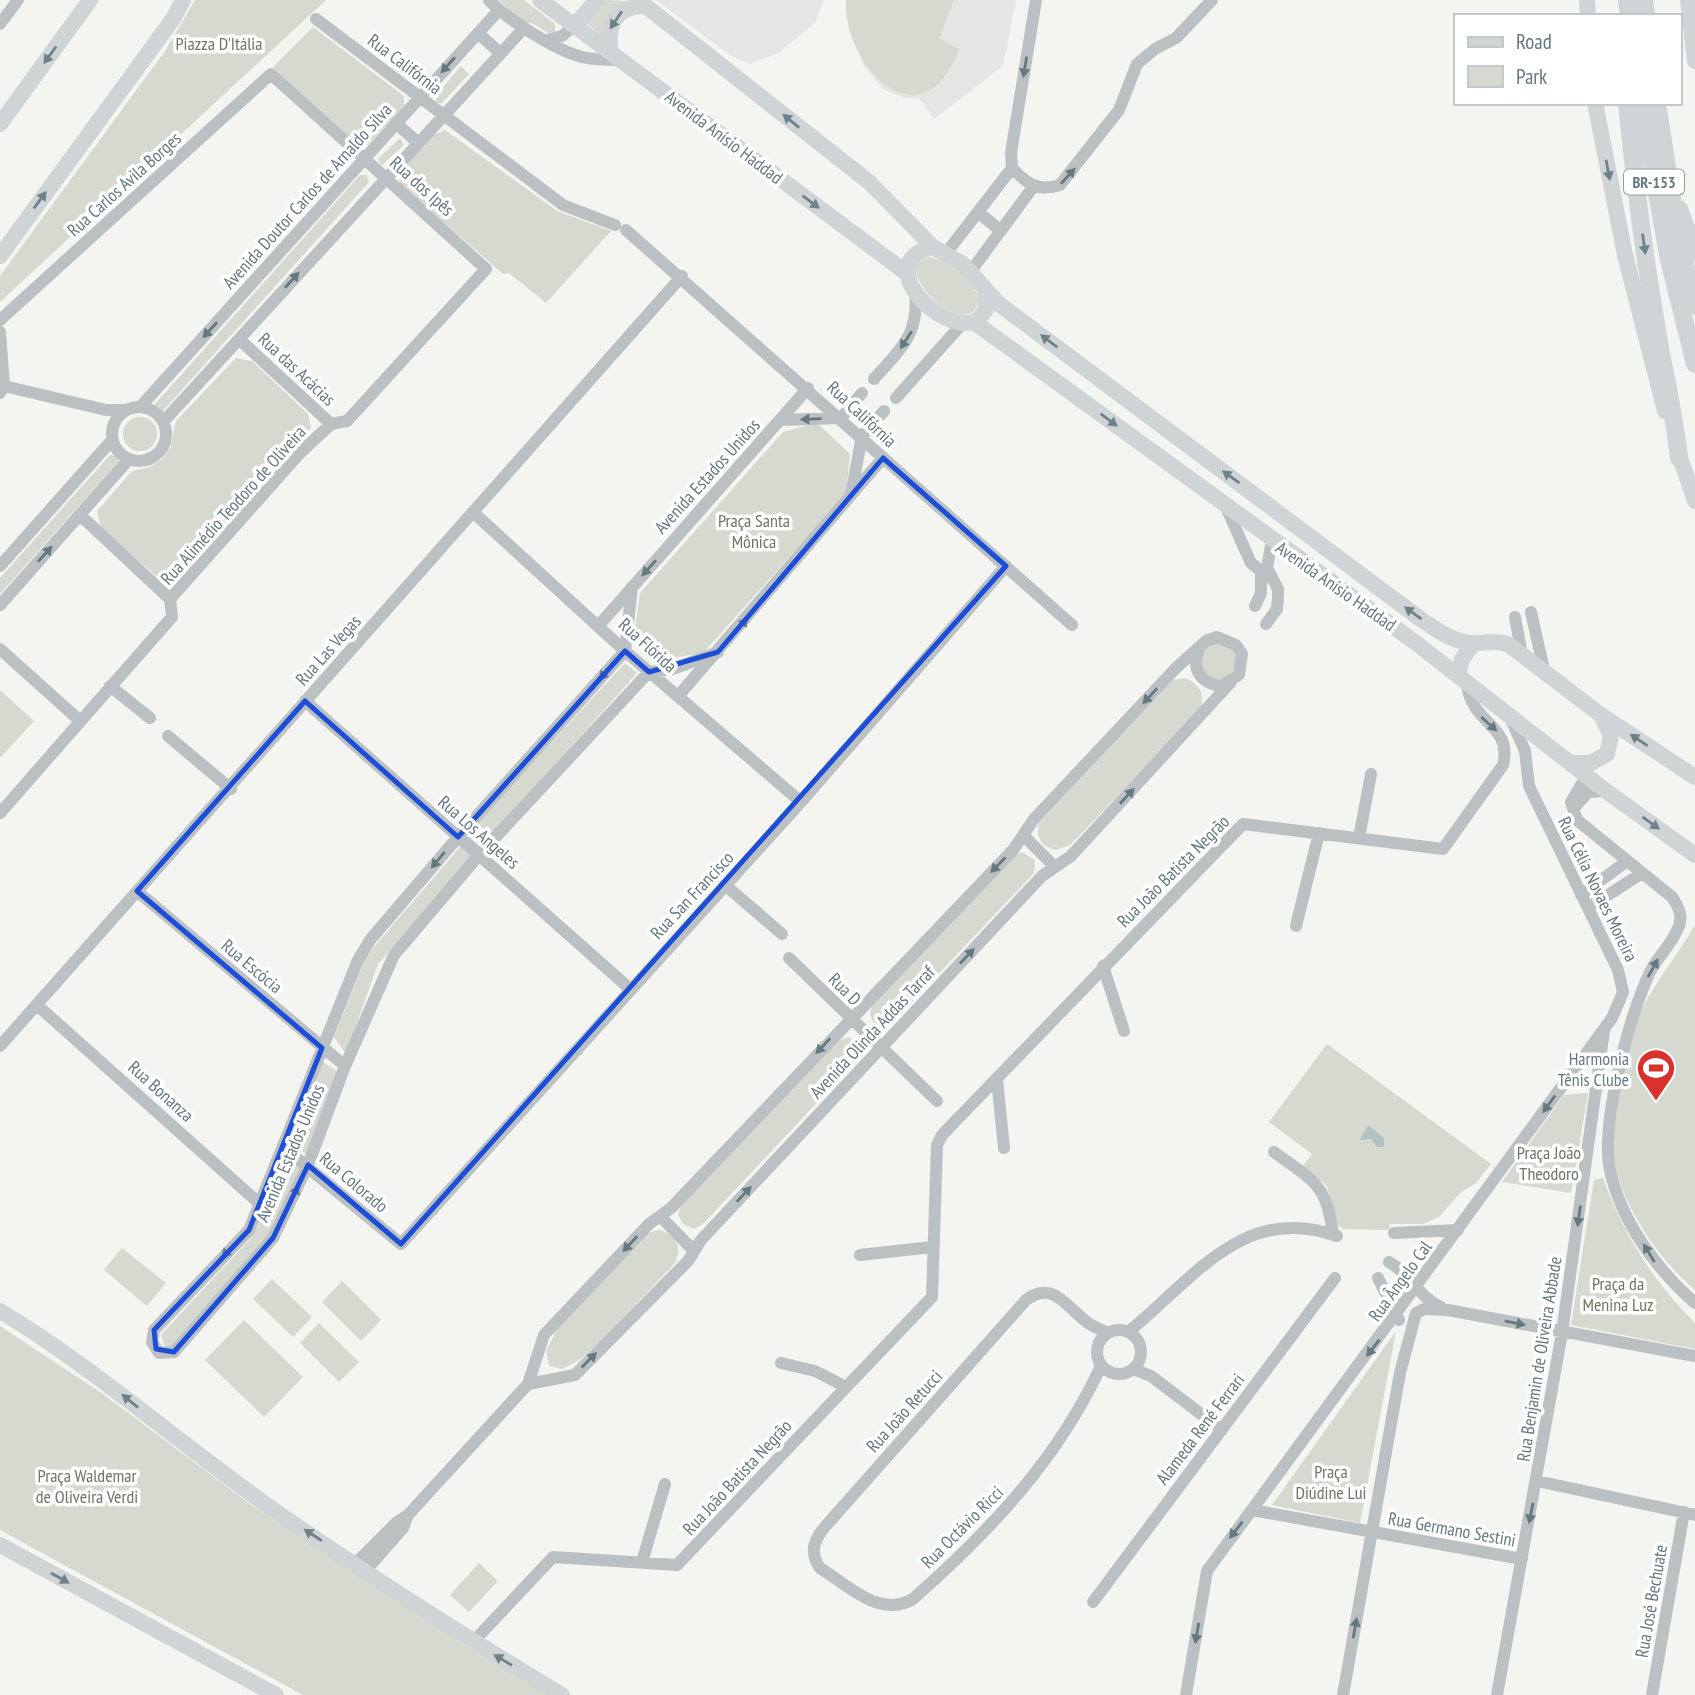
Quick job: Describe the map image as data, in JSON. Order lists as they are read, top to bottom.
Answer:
{
  "streets": {
    "highway": ["BR-153"],
    "main road": ["Avenida Anísio Haddad"],
    "street": [
      "Rua Califórnia",
      "Rua Carlos Avila Borges",
      "Rua dos Ipês",
      "Avenida Doutor Carlos de Arnaldo Silva",
      "Rua das Acácias",
      "Avenida Estados Unidos",
      "Rua Alimédio Teodoro de Oliveira",
      "Rua Flórida",
      "Rua Las Vegas",
      "Rua Los Angeles",
      "Rua João Batista Negrão",
      "Rua Célia Novaes Moreira",
      "Rua San Francisco",
      "Rua Escócia",
      "Rua D",
      "Avenida Olinda Addas Tarraf",
      "Rua Bonanza",
      "Rua Colorado",
      "Rua Ângelo Cal",
      "Rua Benjamin de Oliveira Abbade",
      "Rua João Retucci",
      "Alameda René Ferrari",
      "Rua Octávio Ricci",
      "Rua Germano Sestini",
      "Rua José Bechuate"
    ]
  },
  "crossings": [
    ["Rua Califórnia", "Avenida Doutor Carlos de Arnaldo Silva"],
    ["Rua Califórnia", "Avenida Estados Unidos"],
    ["Rua Califórnia", "Rua Las Vegas"],
    ["Rua Califórnia", "Rua San Francisco"],
    ["Avenida Anísio Haddad", "Rua Célia Novaes Moreira"],
    ["Rua Carlos Avila Borges", "Rua dos Ipês"],
    ["Rua dos Ipês", "Avenida Doutor Carlos de Arnaldo Silva"],
    ["Rua dos Ipês", "Rua Alimédio Teodoro de Oliveira"],
    ["Rua das Acácias", "Rua Alimédio Teodoro de Oliveira"],
    ["Avenida Estados Unidos", "Rua Flórida"],
    ["Avenida Estados Unidos", "Rua Los Angeles"],
    ["Avenida Estados Unidos", "Rua Escócia"],
    ["Avenida Estados Unidos", "Rua Bonanza"],
    ["Avenida Estados Unidos", "Rua Colorado"],
    ["Rua Flórida", "Rua Las Vegas"],
    ["Rua Flórida", "Rua San Francisco"],
    ["Rua Las Vegas", "Rua Los Angeles"],
    ["Rua Las Vegas", "Rua Escócia"],
    ["Rua Las Vegas", "Rua Bonanza"],
    ["Rua Los Angeles", "Rua San Francisco"],
    ["Rua João Batista Negrão", "Rua Célia Novaes Moreira"],
    ["Rua Célia Novaes Moreira", "Rua Ângelo Cal"],
    ["Rua San Francisco", "Rua Colorado"],
    ["Rua D", "Avenida Olinda Addas Tarraf"],
    ["Rua Ângelo Cal", "Rua Benjamin de Oliveira Abbade"],
    ["Rua Ângelo Cal", "Rua Germano Sestini"],
    ["Rua Benjamin de Oliveira Abbade", "Rua Germano Sestini"],
    ["Rua João Retucci", "Rua Octávio Ricci"]
  ],
  "one_way": ["Rua Benjamin de Oliveira Abbade"],
  "parks": [
    "Piazza D'Itália",
    "Praça Santa Mônica",
    "Praça João Theodoro",
    "Praça da Menina Luz",
    "Praça Diúdine Lui",
    "Praça Waldemar de Oliveira Verdi"
  ],
  "places": {
    "sports": ["Harmonia Tênis Clube"]
  },
  "legend": ["Road", "Park"]
}
